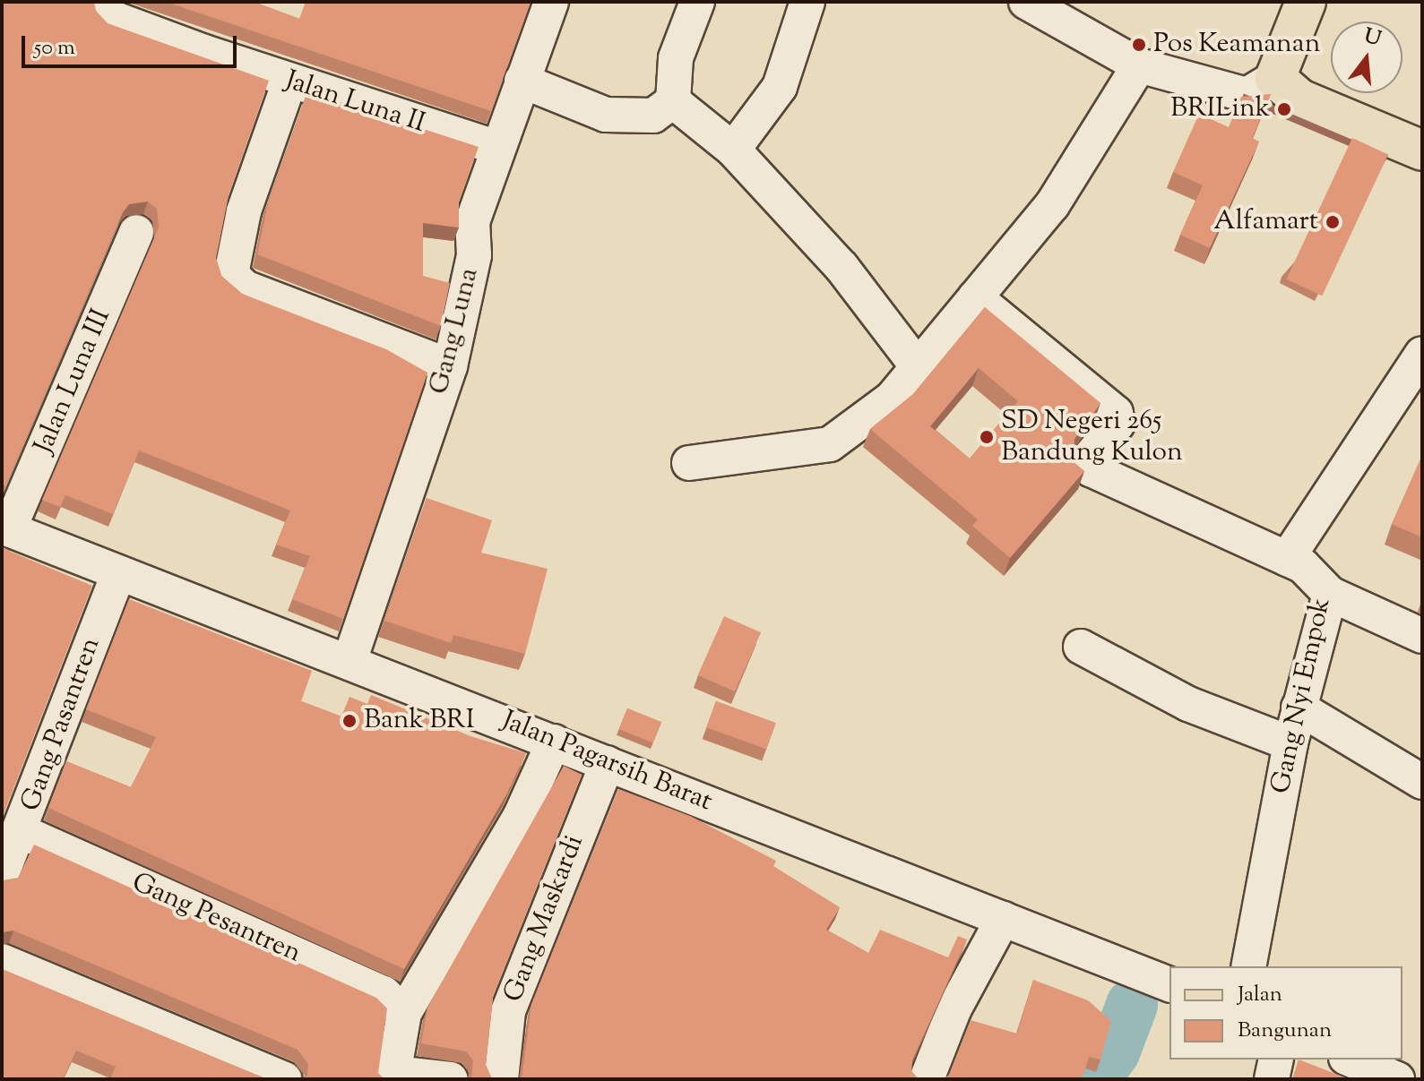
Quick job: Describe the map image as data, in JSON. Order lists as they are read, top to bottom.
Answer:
{
  "streets": {
    "street": [
      "Jalan Luna II",
      "Gang Luna",
      "Jalan Luna III",
      "Gang Nyi Empok",
      "Gang Pasantren",
      "Jalan Pagarsih Barat",
      "Gang Pesantren",
      "Gang Maskardi"
    ]
  },
  "crossings": [
    ["Jalan Luna II", "Gang Luna"],
    ["Gang Luna", "Jalan Pagarsih Barat"],
    ["Jalan Luna III", "Jalan Pagarsih Barat"],
    ["Gang Pasantren", "Jalan Pagarsih Barat"],
    ["Gang Pasantren", "Gang Pesantren"],
    ["Jalan Pagarsih Barat", "Gang Maskardi"]
  ],
  "places": [
    "Pos Keamanan",
    "BRILink",
    "Alfamart",
    "SD Negeri 265 Bandung Kulon",
    "Bank BRI"
  ],
  "legend": ["Jalan", "Bangunan"],
  "scale_bar": "50 m",
  "north": "top"
}
